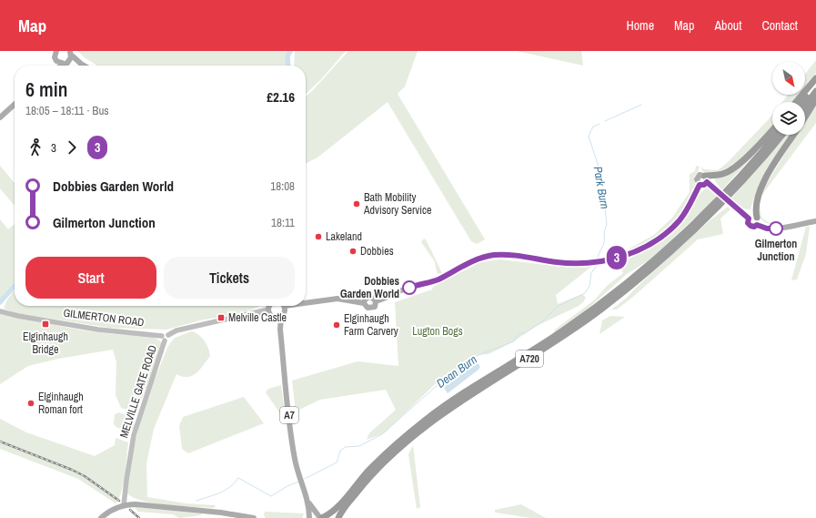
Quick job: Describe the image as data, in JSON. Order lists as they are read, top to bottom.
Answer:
{
  "streets": {
    "highway": ["A720"],
    "main road": ["GILMERTON ROAD", "MELVILLE GATE ROAD", "A7"]
  },
  "crossings": [
    ["GILMERTON ROAD", "MELVILLE GATE ROAD"],
    ["A720", "A7"],
    ["MELVILLE GATE ROAD", "A7"]
  ],
  "water": ["Park Burn", "Dean Burn"],
  "parks": ["Lugton Bogs"],
  "places": {
    "other": [
      "Bath Mobility Advisory Service",
      "Gilmerton Junction",
      "Lakeland",
      "Dobbies",
      "Dobbies Garden World",
      "Elginhaugh Farm Carvery",
      "Elginhaugh Roman fort"
    ],
    "transit": ["Melville Castle", "Elginhaugh Bridge"]
  },
  "lines": ["bus line 3"],
  "north": "bottom right",
  "page": {
    "header": "Map",
    "nav": [
      "Home",
      "Map",
      "About",
      "Contact"
    ],
    "on_map": "3",
    "heading": ["6 min", "18:05 – 18:11 · Bus", "£2.16"],
    "legs": ["3", "3"],
    "list": [
      {
        "name": "Dobbies Garden World",
        "value": "18:08"
      },
      {
        "name": "Gilmerton Junction",
        "value": "18:11"
      }
    ],
    "buttons": ["Start", "Tickets"]
  }
}
